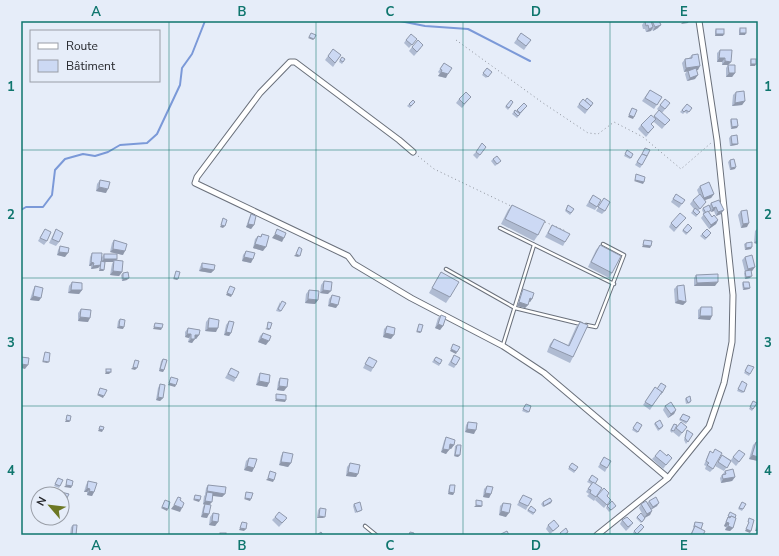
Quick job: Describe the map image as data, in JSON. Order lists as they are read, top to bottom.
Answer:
{
  "legend": ["Route", "Bâtiment"],
  "north": "top left",
  "grid": {
    "columns": [
      "A",
      "B",
      "C",
      "D",
      "E"
    ],
    "rows": [
      "1",
      "2",
      "3",
      "4"
    ]
  }
}
